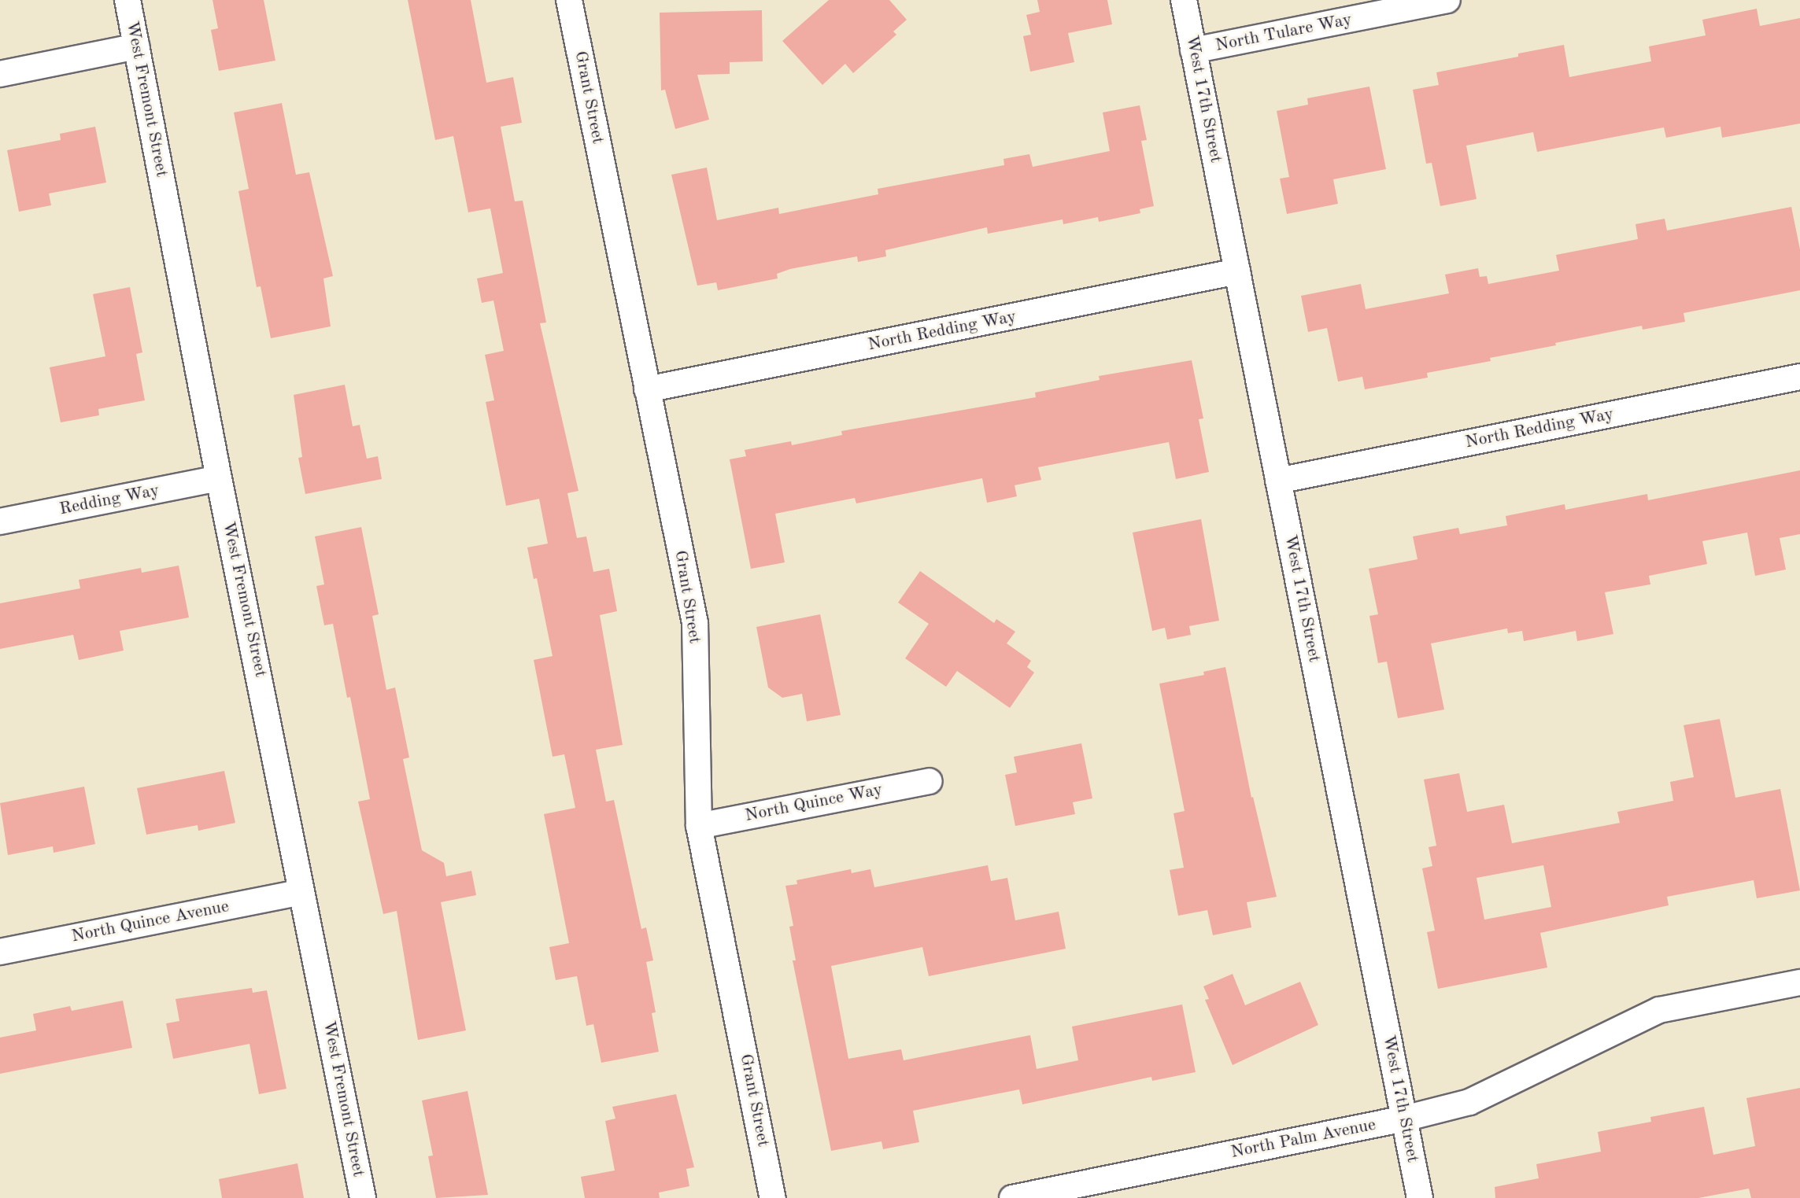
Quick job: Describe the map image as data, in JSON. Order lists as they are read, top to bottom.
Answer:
{
  "streets": {
    "street": [
      "North Tulare Way",
      "Grant Street",
      "West Fremont Street",
      "West 17th Street",
      "North Redding Way",
      "Redding Way",
      "North Quince Way",
      "North Quince Avenue",
      "North Palm Avenue"
    ]
  },
  "crossings": [
    ["North Tulare Way", "West 17th Street"],
    ["Grant Street", "North Redding Way"],
    ["Grant Street", "North Quince Way"],
    ["West Fremont Street", "Redding Way"],
    ["West Fremont Street", "North Quince Avenue"],
    ["West 17th Street", "North Redding Way"],
    ["West 17th Street", "North Palm Avenue"]
  ]
}
